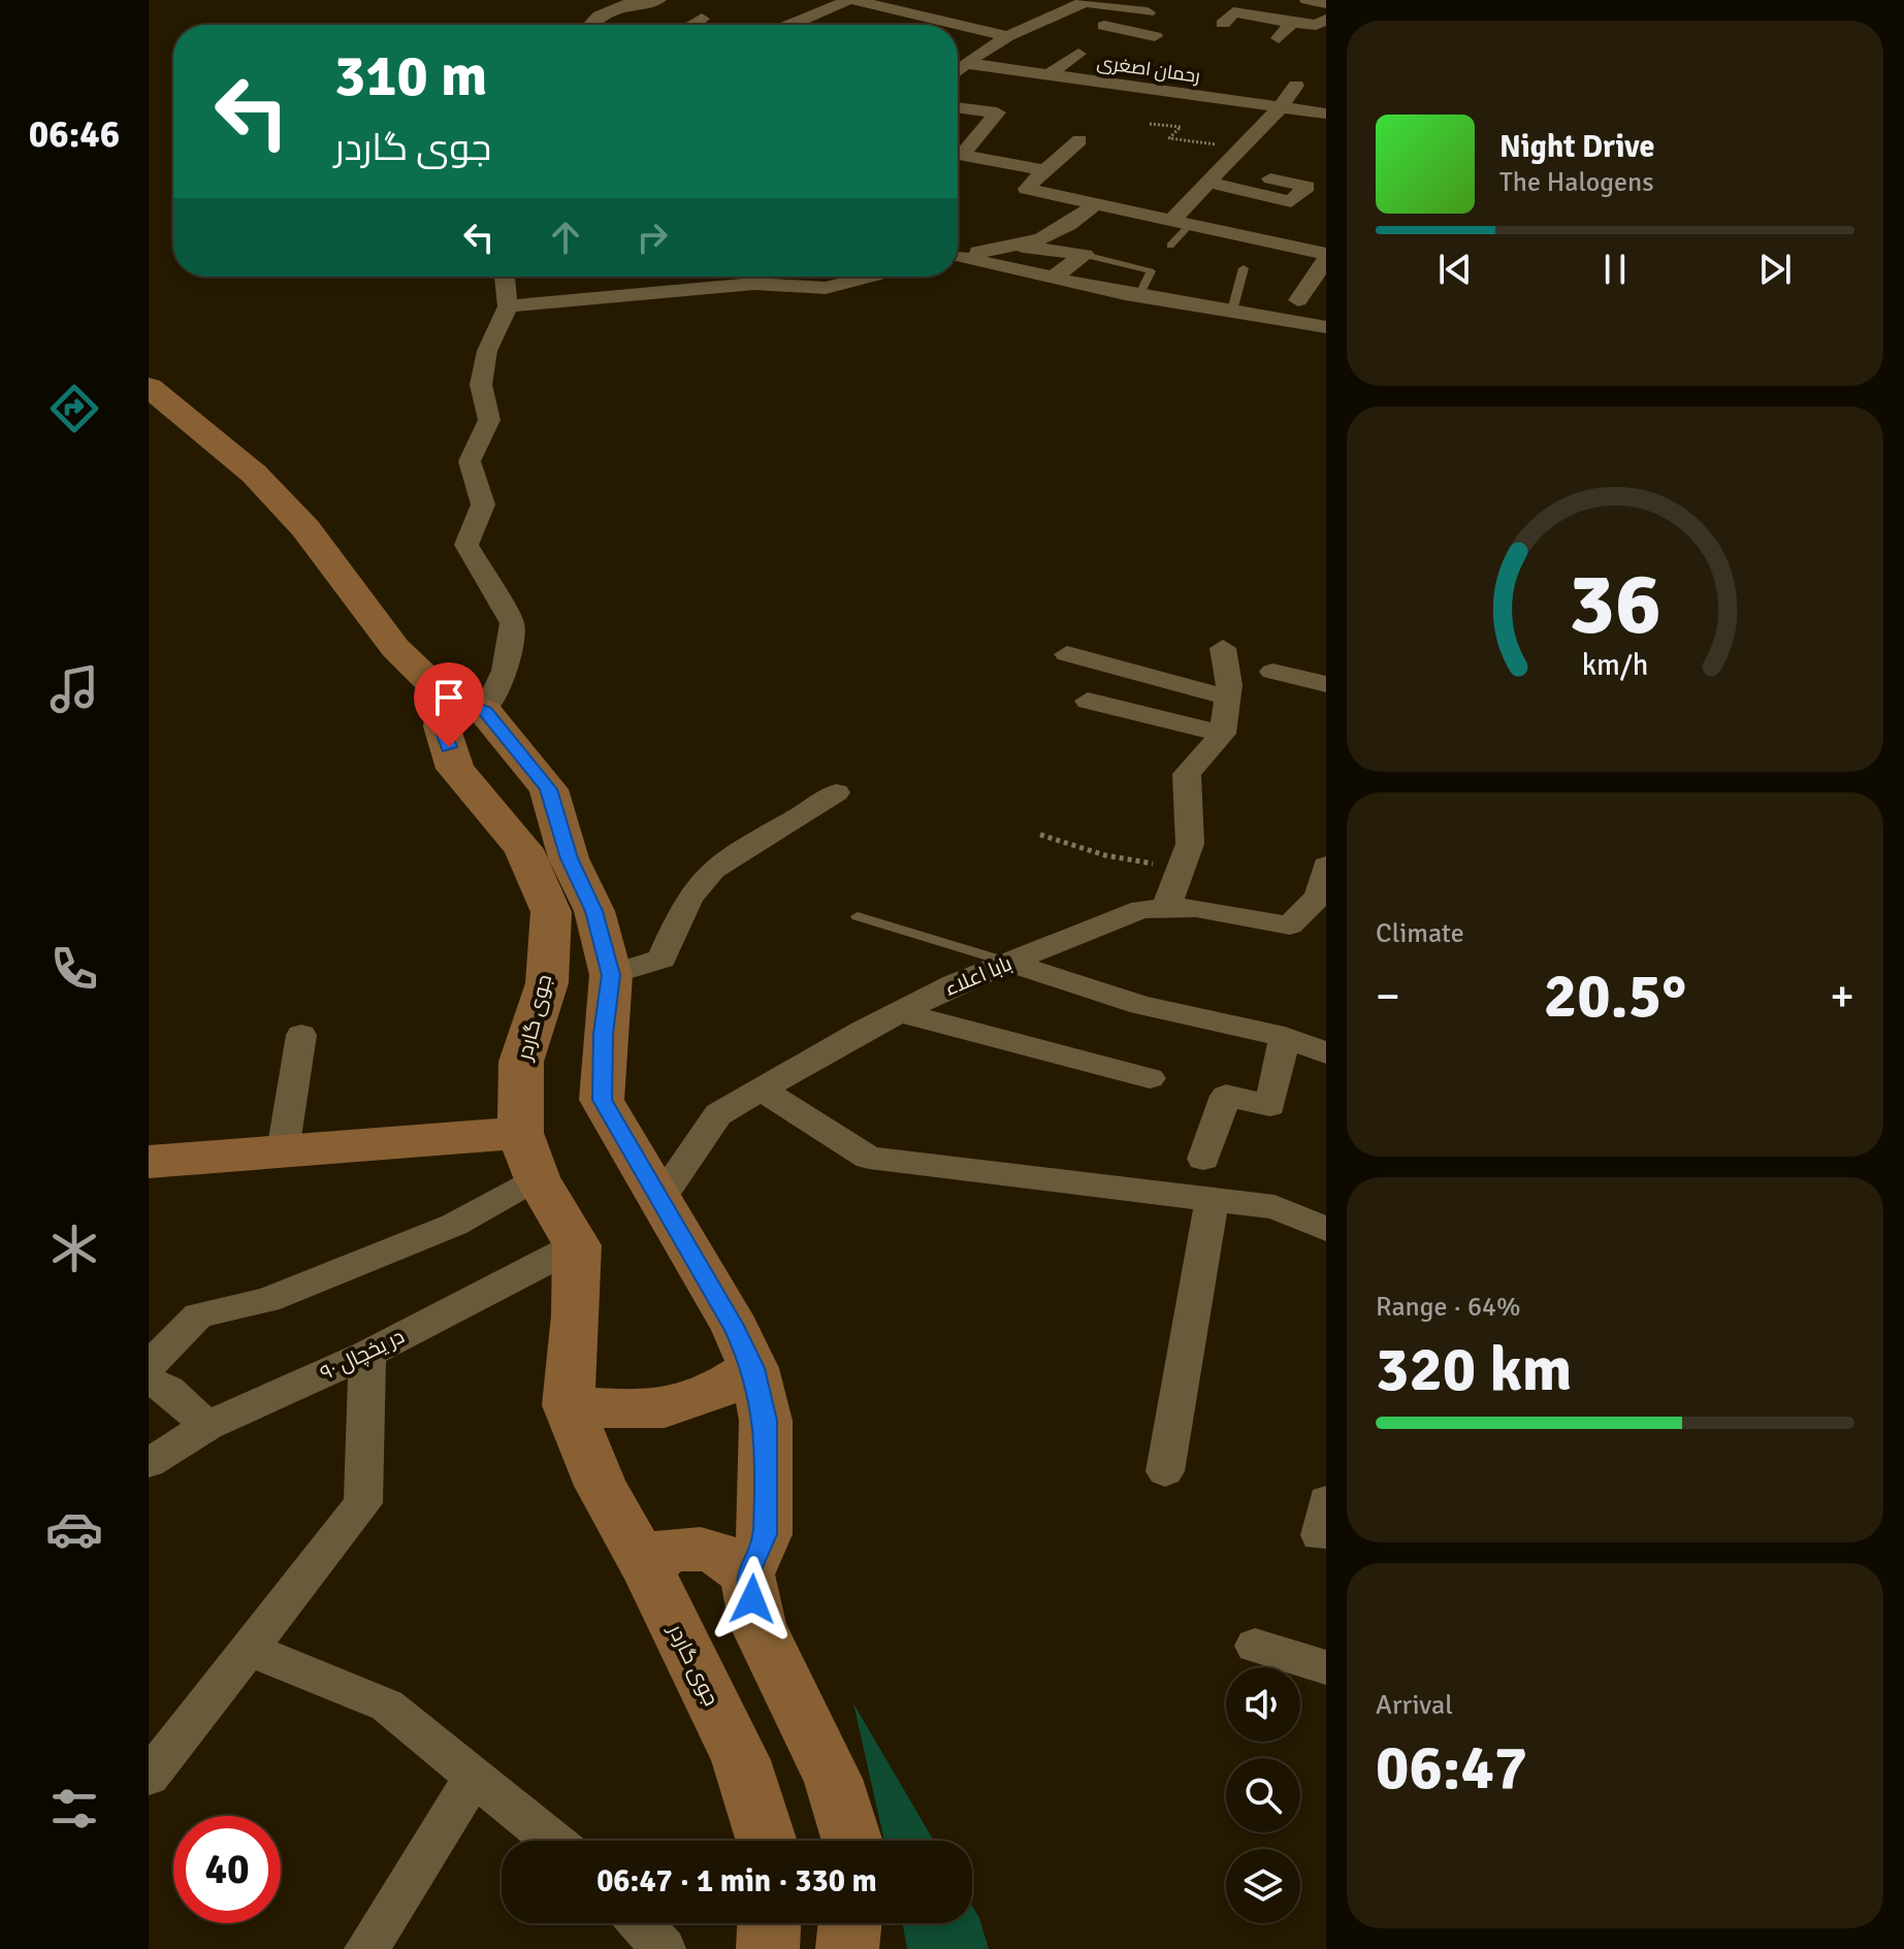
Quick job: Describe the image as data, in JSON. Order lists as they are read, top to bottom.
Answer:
{
  "streets": {
    "street": [
      "رحمان اصغری",
      "بابا اعلاء",
      "جوی گاردر",
      "در یخچال ۹۰"
    ]
  },
  "crossings": [
    ["جوی گاردر", "در یخچال ۹۰"]
  ],
  "page": {
    "tabs": "06:46",
    "turn": ["310 m", "جوی گاردر"],
    "song": ["Night Drive", "The Halogens"],
    "tile": [
      "Climate",
      ["Range · 64%", "320 km"],
      ["Arrival", "06:47"]
    ],
    "heat": ["−", "20.5°", "+"],
    "limit": "40",
    "trip": "06:47 · 1 min · 330 m",
    "gauge": ["36", "km/h"]
  }
}
